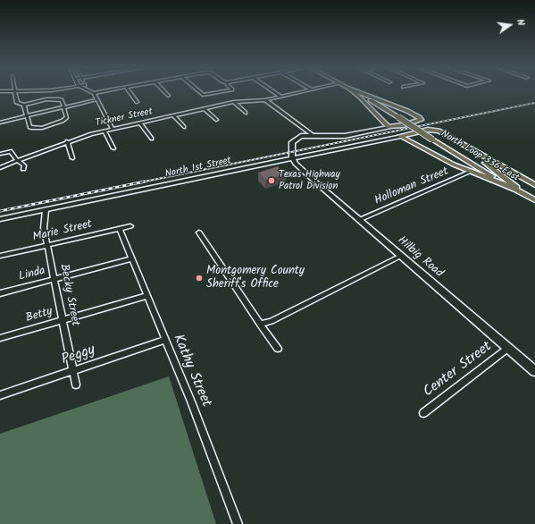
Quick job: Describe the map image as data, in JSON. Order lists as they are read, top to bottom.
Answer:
{
  "streets": {
    "main road": ["North Loop 336 East"],
    "street": [
      "Tickner Street",
      "North 1st Street",
      "Holloman Street",
      "Marie Street",
      "Hilbig Road",
      "Linda",
      "Becky Street",
      "Betty",
      "Peggy",
      "Center Street",
      "Kathy Street"
    ]
  },
  "crossings": [
    ["North 1st Street", "Hilbig Road"],
    ["North 1st Street", "Becky Street"],
    ["Holloman Street", "Hilbig Road"],
    ["Marie Street", "Becky Street"],
    ["Marie Street", "Kathy Street"],
    ["Hilbig Road", "Center Street"],
    ["Linda", "Becky Street"],
    ["Linda", "Kathy Street"],
    ["Becky Street", "Betty"],
    ["Becky Street", "Peggy"],
    ["Betty", "Kathy Street"],
    ["Peggy", "Kathy Street"]
  ],
  "places": ["Texas Highway Patrol Division", "Montgomery County Sheriff's Office"],
  "north": "right"
}
